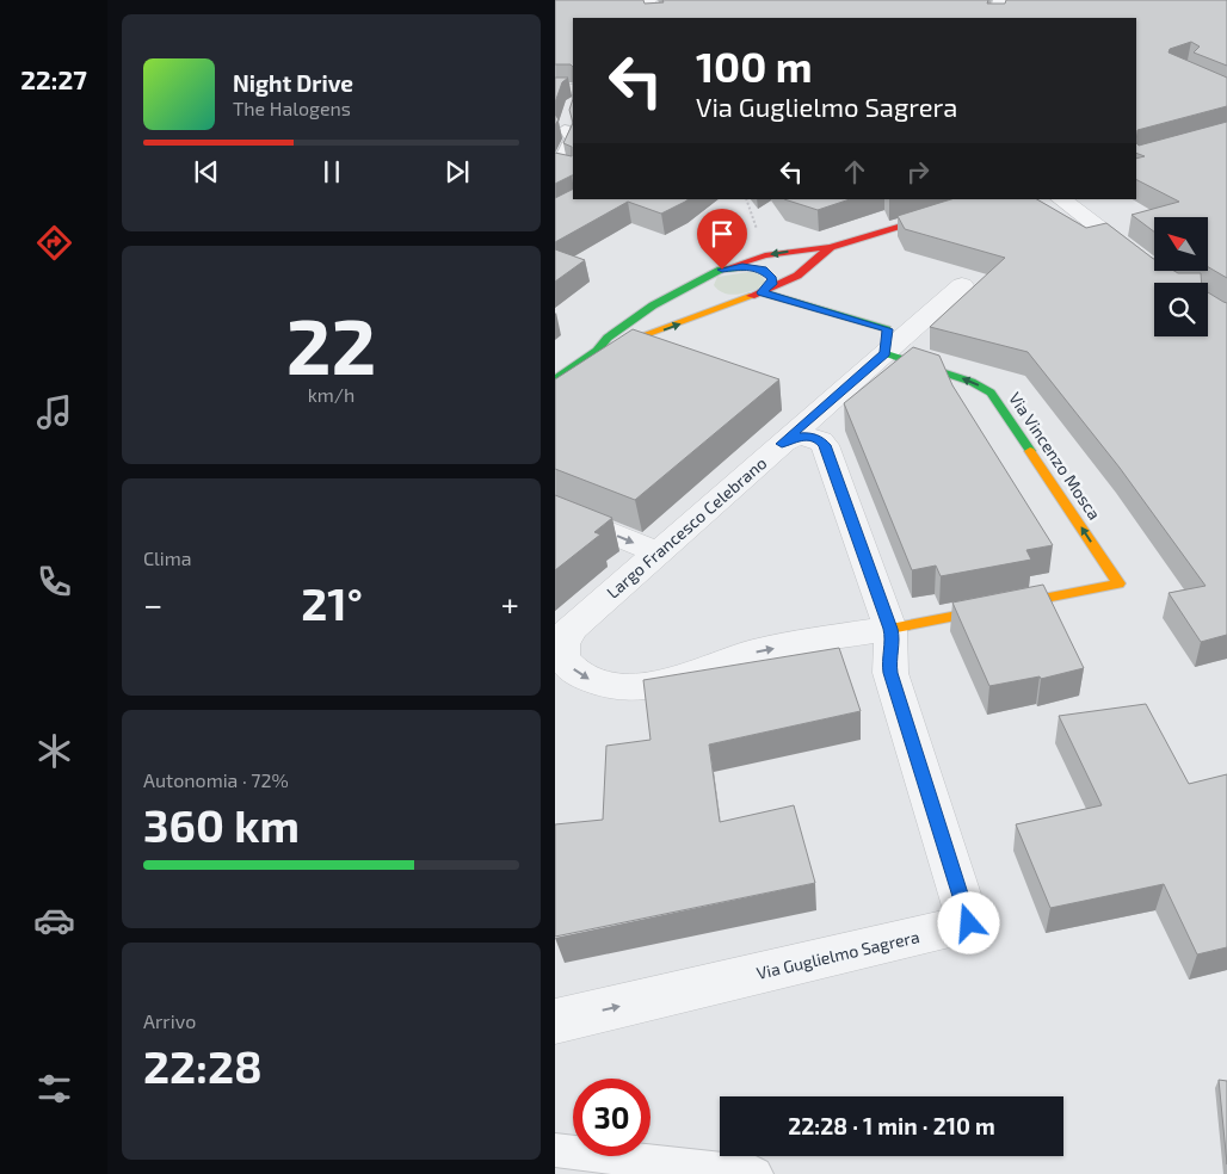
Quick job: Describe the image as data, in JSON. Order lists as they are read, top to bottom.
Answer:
{
  "streets": {
    "street": ["Via Vincenzo Mosca", "Largo Francesco Celebrano", "Via Guglielmo Sagrera"]
  },
  "crossings": [
    ["Via Vincenzo Mosca", "Largo Francesco Celebrano"],
    ["Via Vincenzo Mosca", "Via Guglielmo Sagrera"],
    ["Largo Francesco Celebrano", "Via Guglielmo Sagrera"]
  ],
  "one_way": ["Largo Francesco Celebrano"],
  "north": "top left",
  "page": {
    "tabs": "22:27",
    "turn": ["100 m", "Via Guglielmo Sagrera"],
    "song": ["Night Drive", "The Halogens"],
    "tile": [
      ["22", "km/h"],
      "Clima",
      ["Autonomia · 72%", "360 km"],
      ["Arrivo", "22:28"]
    ],
    "heat": ["−", "21°", "+"],
    "limit": "30",
    "trip": "22:28 · 1 min · 210 m"
  }
}
